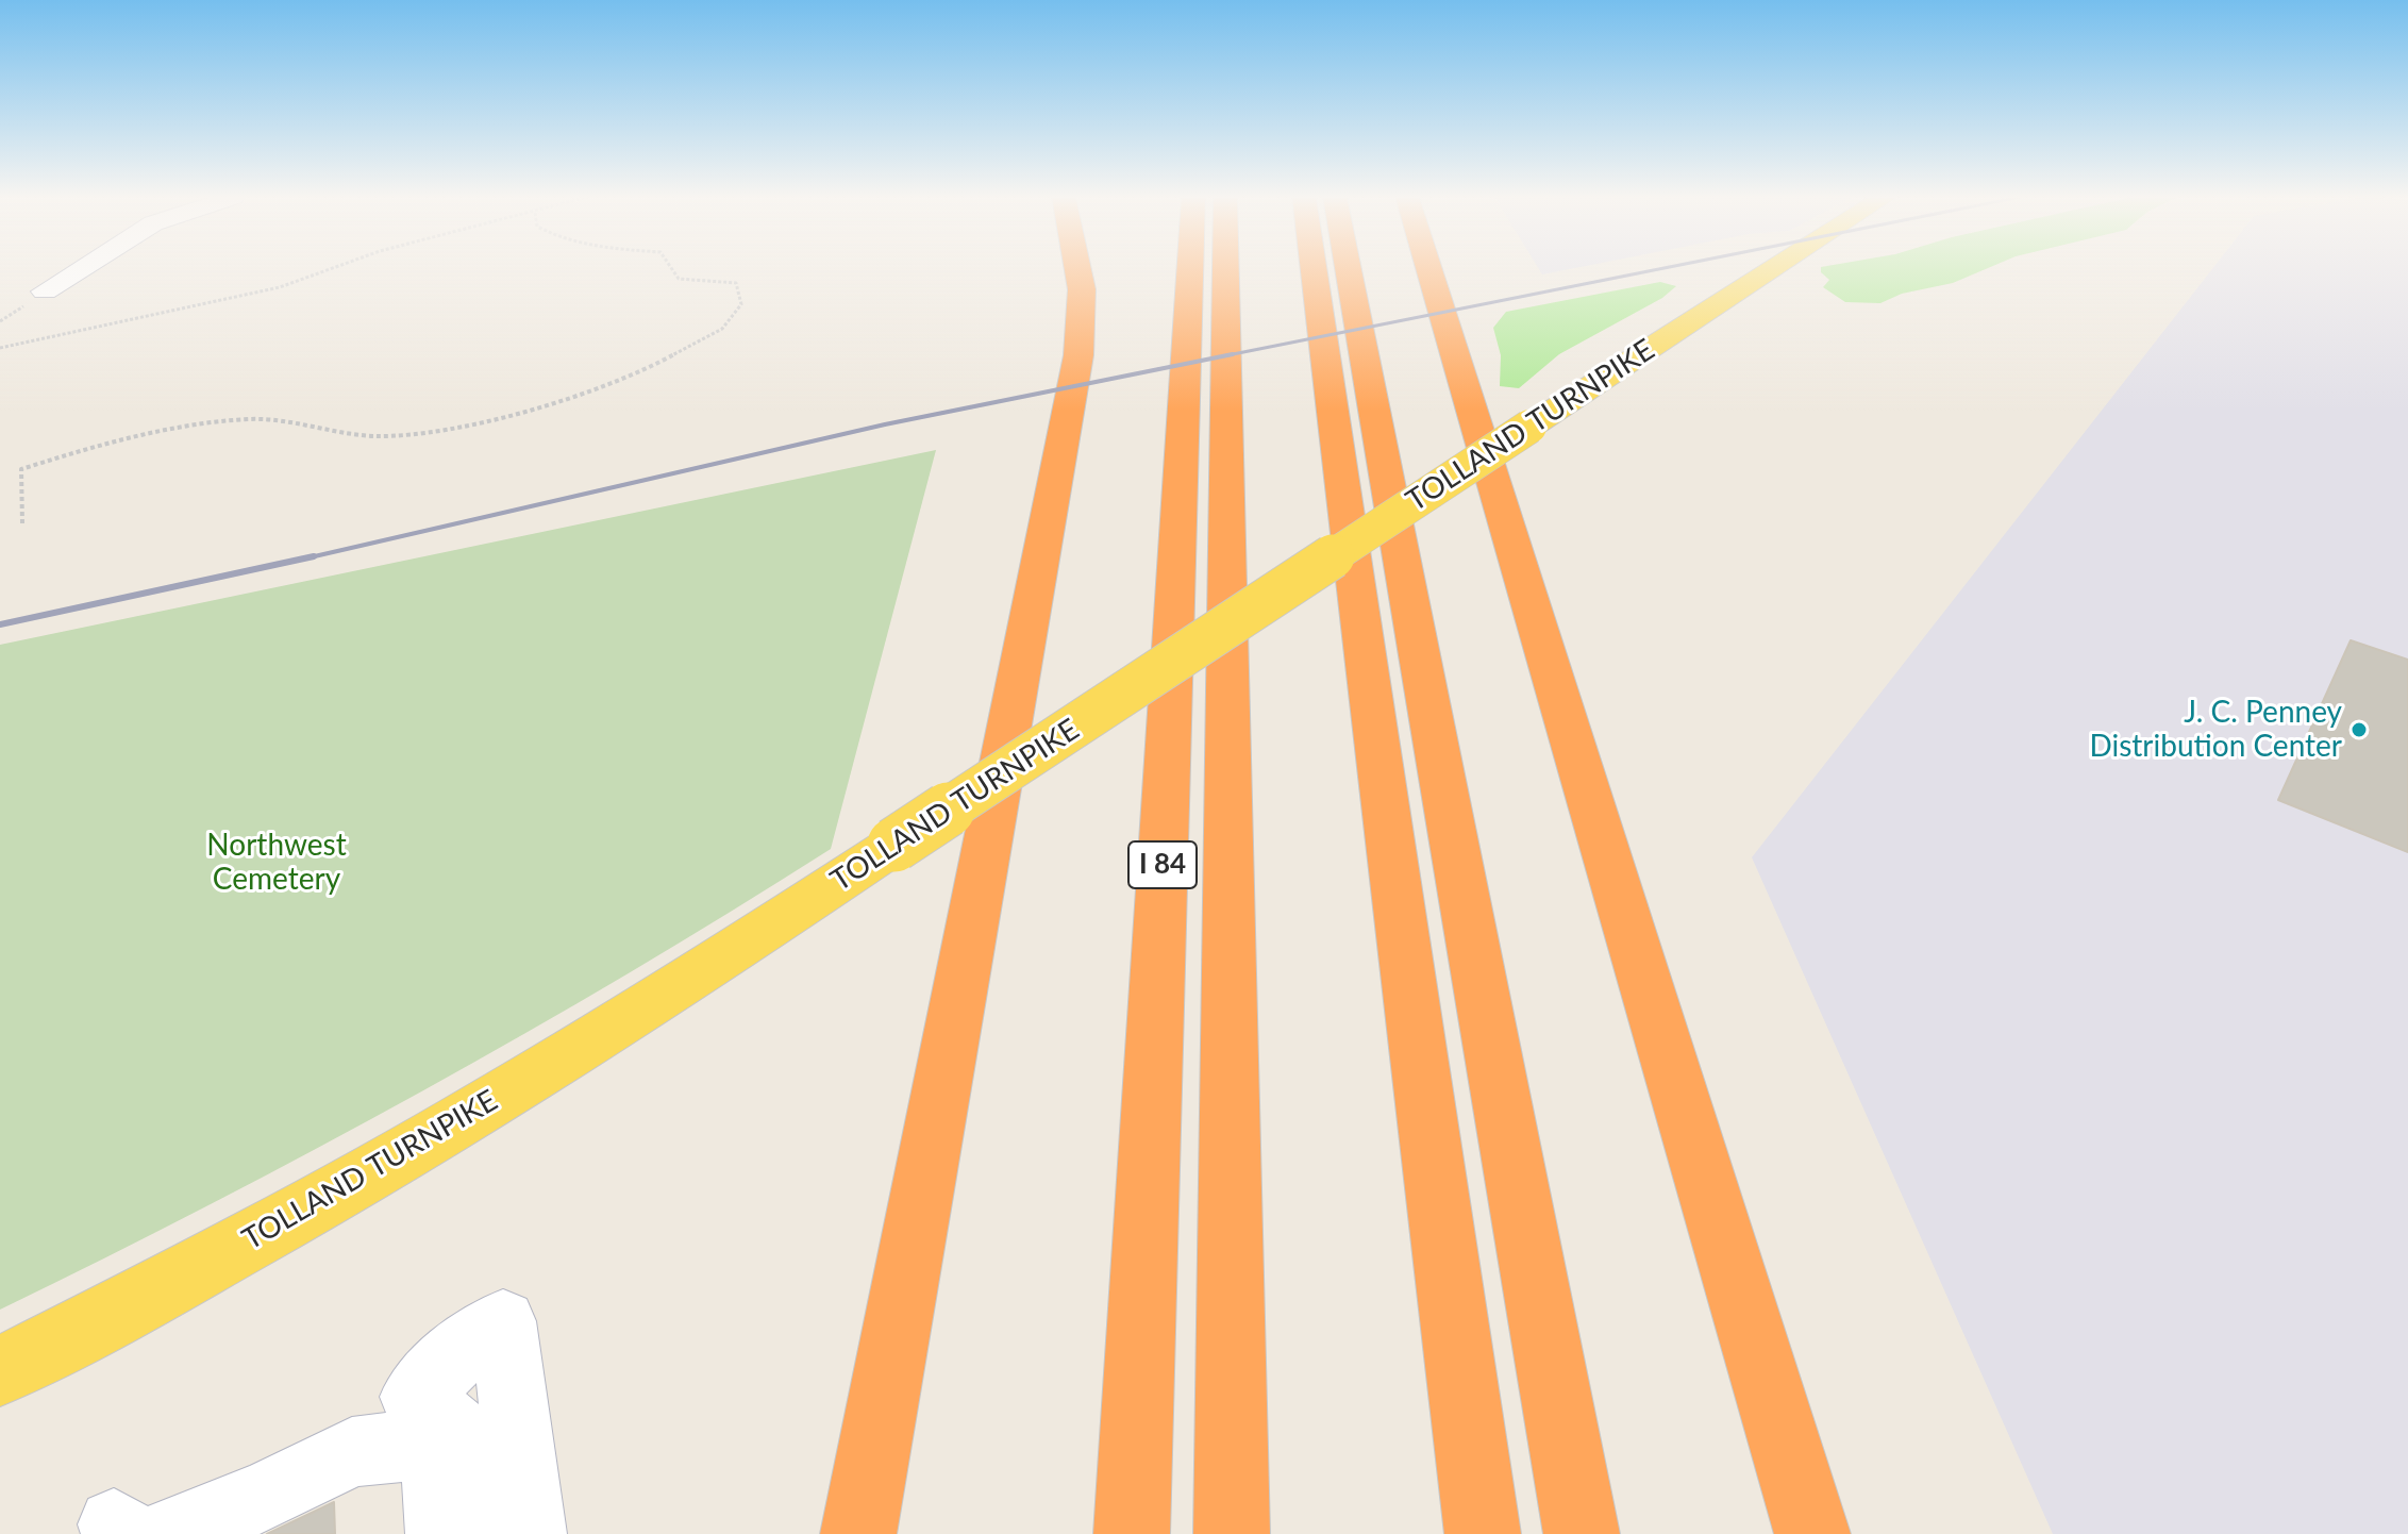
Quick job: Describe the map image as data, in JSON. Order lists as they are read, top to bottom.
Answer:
{
  "streets": {
    "highway": ["I 84"],
    "main road": ["TOLLAND TURNPIKE"]
  },
  "parks": ["Northwest Cemetery"],
  "places": ["J. C. Penney Distribution Center"]
}
